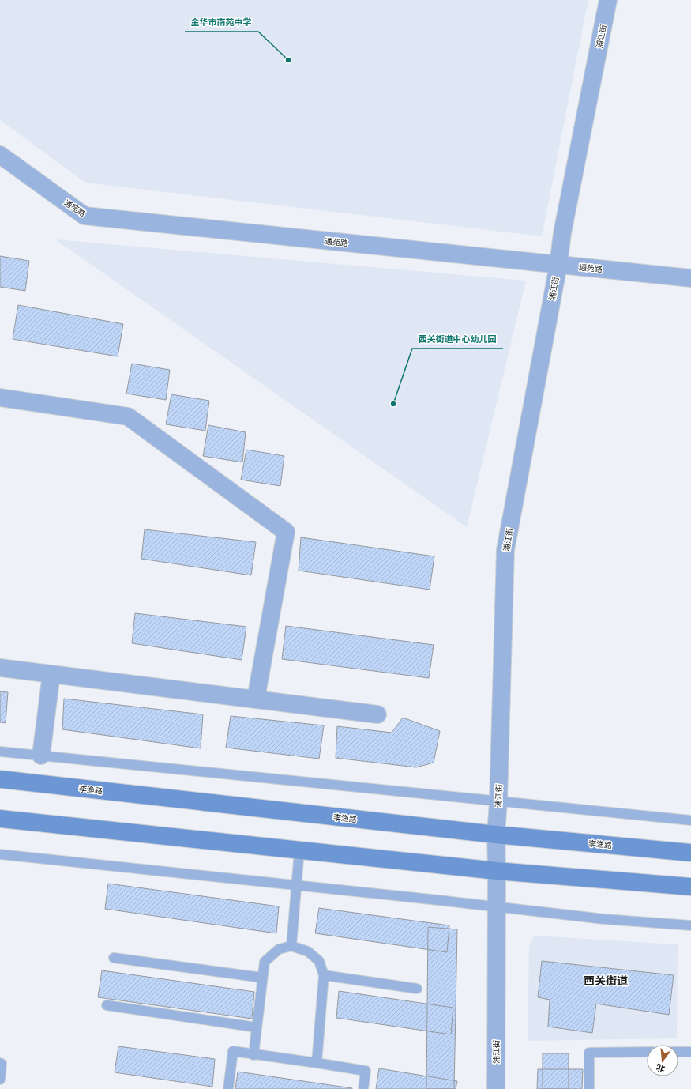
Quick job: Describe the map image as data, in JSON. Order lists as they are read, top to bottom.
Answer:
{
  "streets": {
    "main road": ["李渔路"],
    "street": ["浦江街", "通苑路"]
  },
  "crossings": [
    ["浦江街", "通苑路"],
    ["浦江街", "李渔路"]
  ],
  "districts": ["西关街道"],
  "places": ["金华市南苑中学", "西关街道中心幼儿园"],
  "north": "bottom"
}
